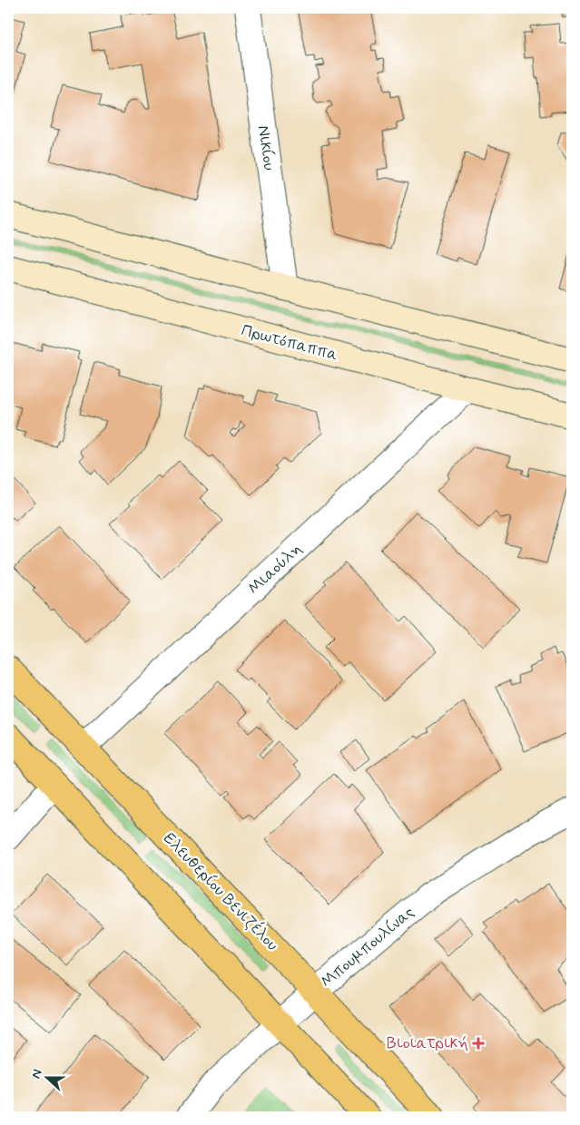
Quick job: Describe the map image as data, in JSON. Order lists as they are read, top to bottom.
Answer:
{
  "streets": {
    "main road": ["Ελευθερίου Βενιζέλου"],
    "street": [
      "Νικίου",
      "Πρωτόπαππα",
      "Μιαούλη",
      "Μπουμπουλίνας"
    ]
  },
  "crossings": [
    ["Πρωτόπαππα", "Μιαούλη"],
    ["Μιαούλη", "Ελευθερίου Βενιζέλου"],
    ["Ελευθερίου Βενιζέλου", "Μπουμπουλίνας"]
  ],
  "places": {
    "health": ["Βιοιατρική"]
  },
  "north": "left"
}
